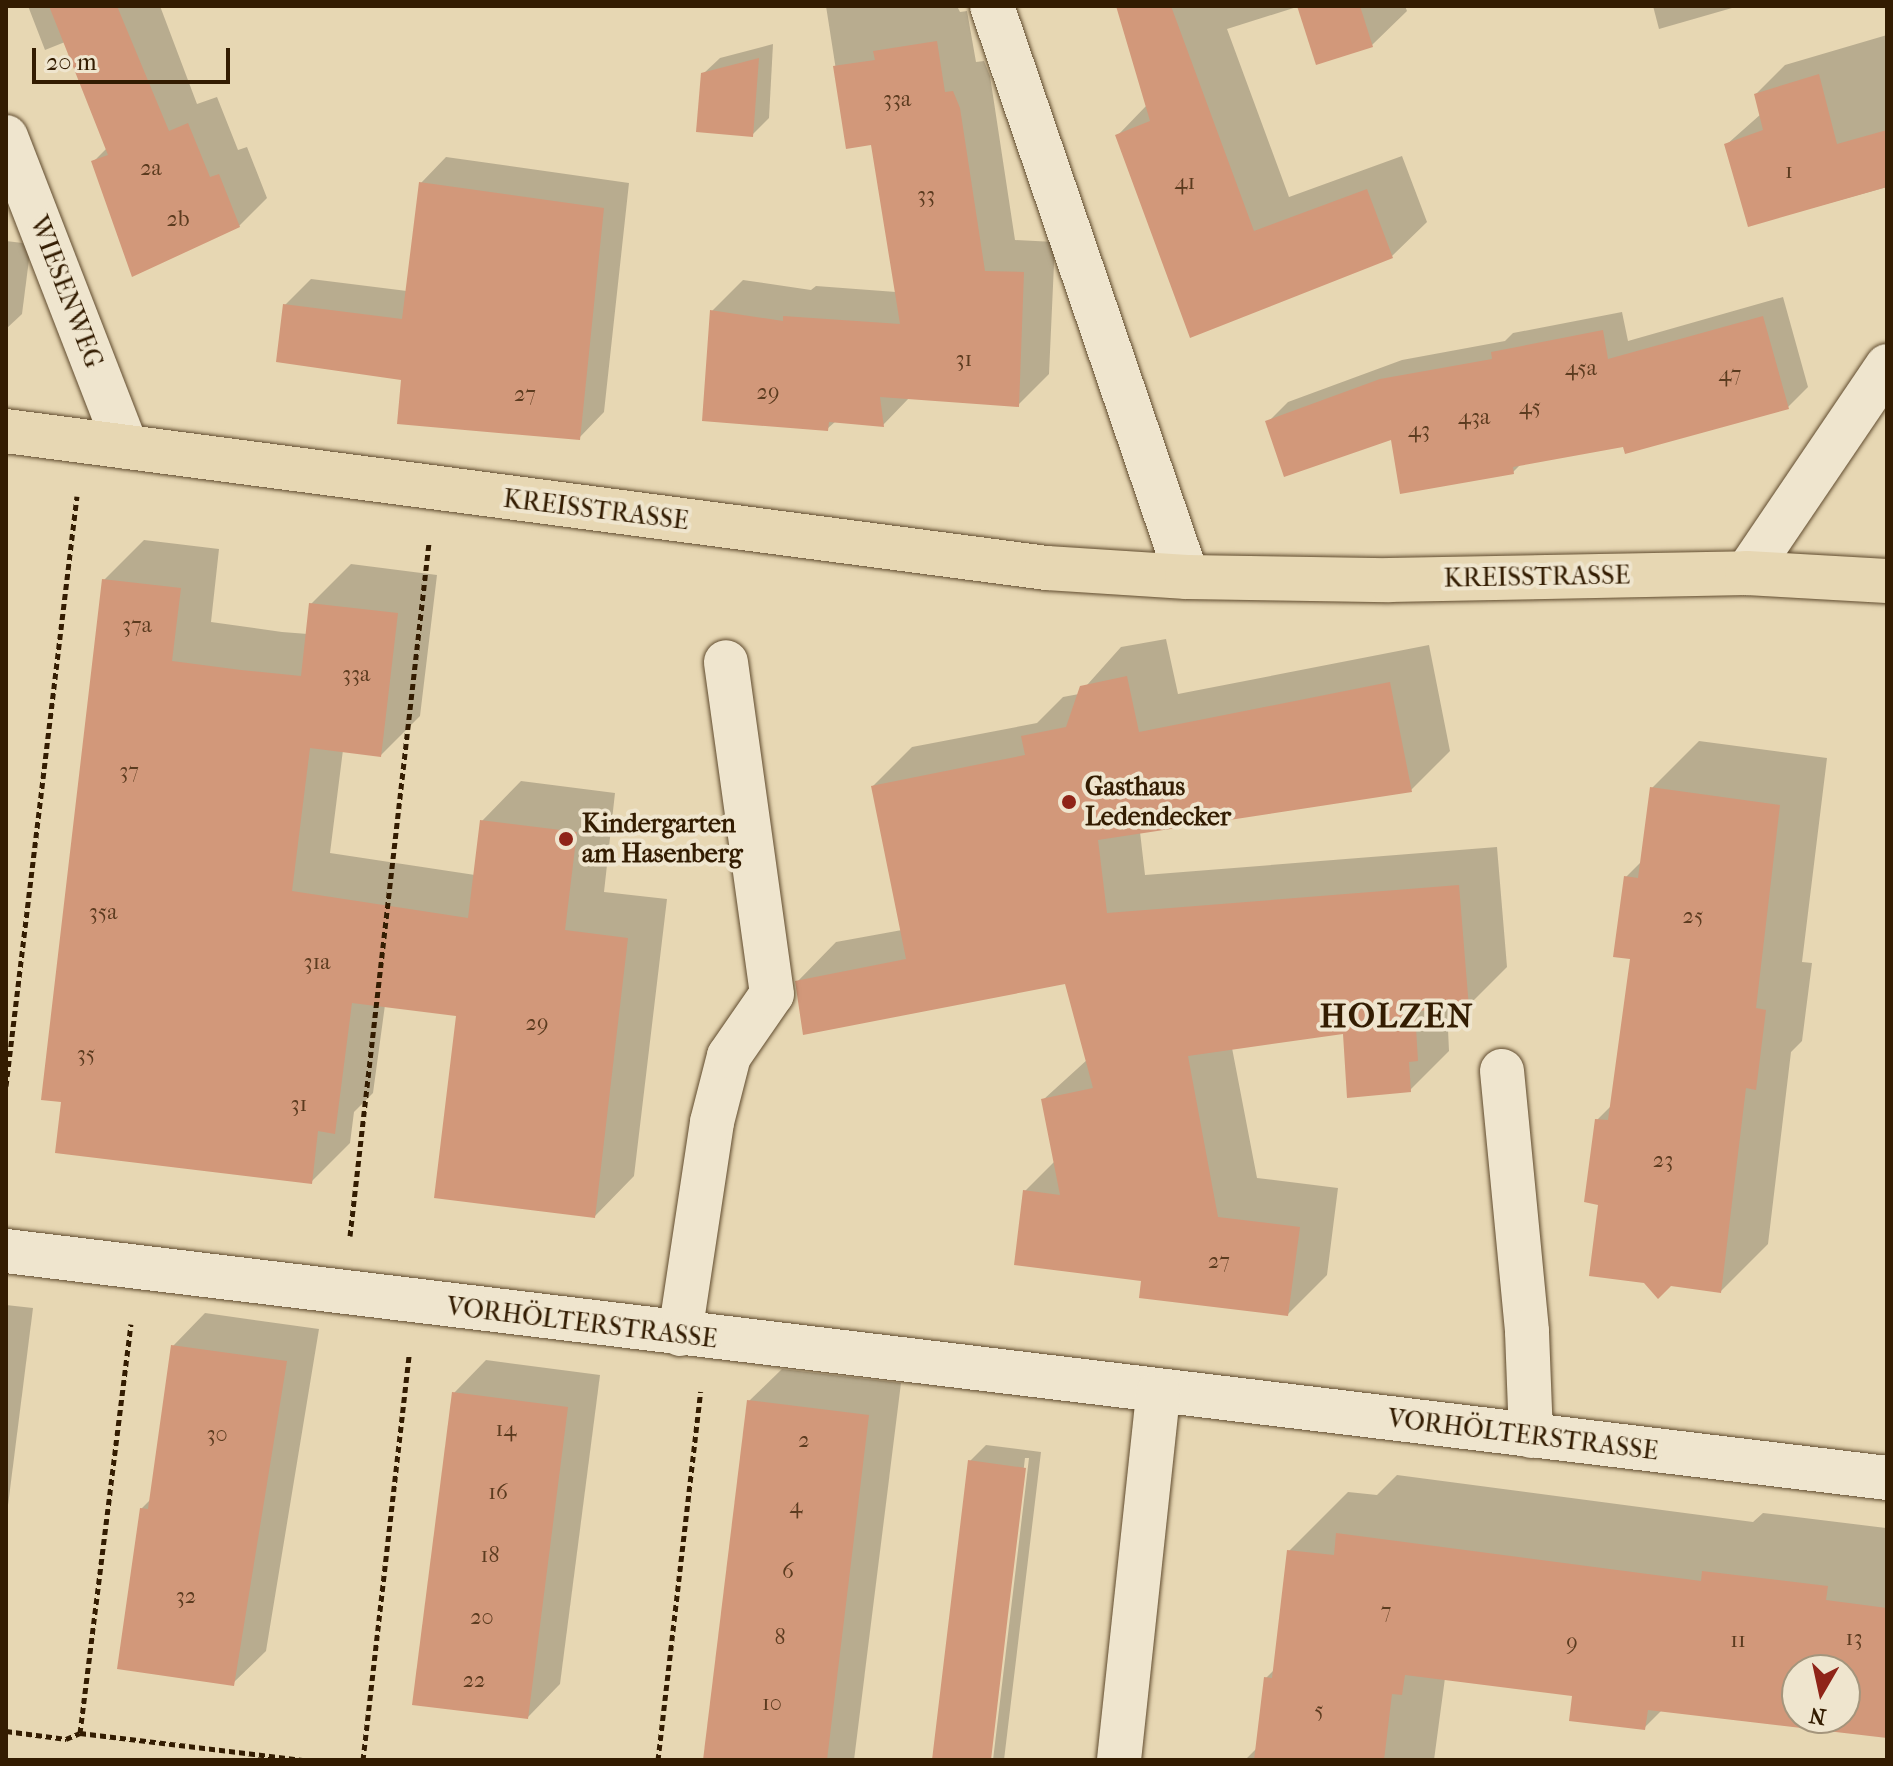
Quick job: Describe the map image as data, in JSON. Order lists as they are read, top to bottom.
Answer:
{
  "streets": {
    "main road": ["KREISSTRASSE"],
    "street": ["WIESENWEG", "VORHÖLTERSTRASSE"]
  },
  "crossings": [
    ["WIESENWEG", "KREISSTRASSE"]
  ],
  "districts": ["HOLZEN"],
  "places": ["Gasthaus Ledendecker", "Kindergarten am Hasenberg"],
  "house_numbers": [
    "33a",
    "2a",
    "1",
    "41",
    "33",
    "2b",
    "31",
    "45a",
    "47",
    "29",
    "27",
    "45",
    "43a",
    "43",
    "37a",
    "33a",
    "37",
    "35a",
    "25",
    "31a",
    "29",
    "35",
    "31",
    "23",
    "27",
    "14",
    "30",
    "2",
    "16",
    "4",
    "18",
    "6",
    "32",
    "7",
    "20",
    "8",
    "13",
    "11",
    "9",
    "22",
    "10",
    "5"
  ],
  "scale_bar": "20 m",
  "north": "bottom"
}
